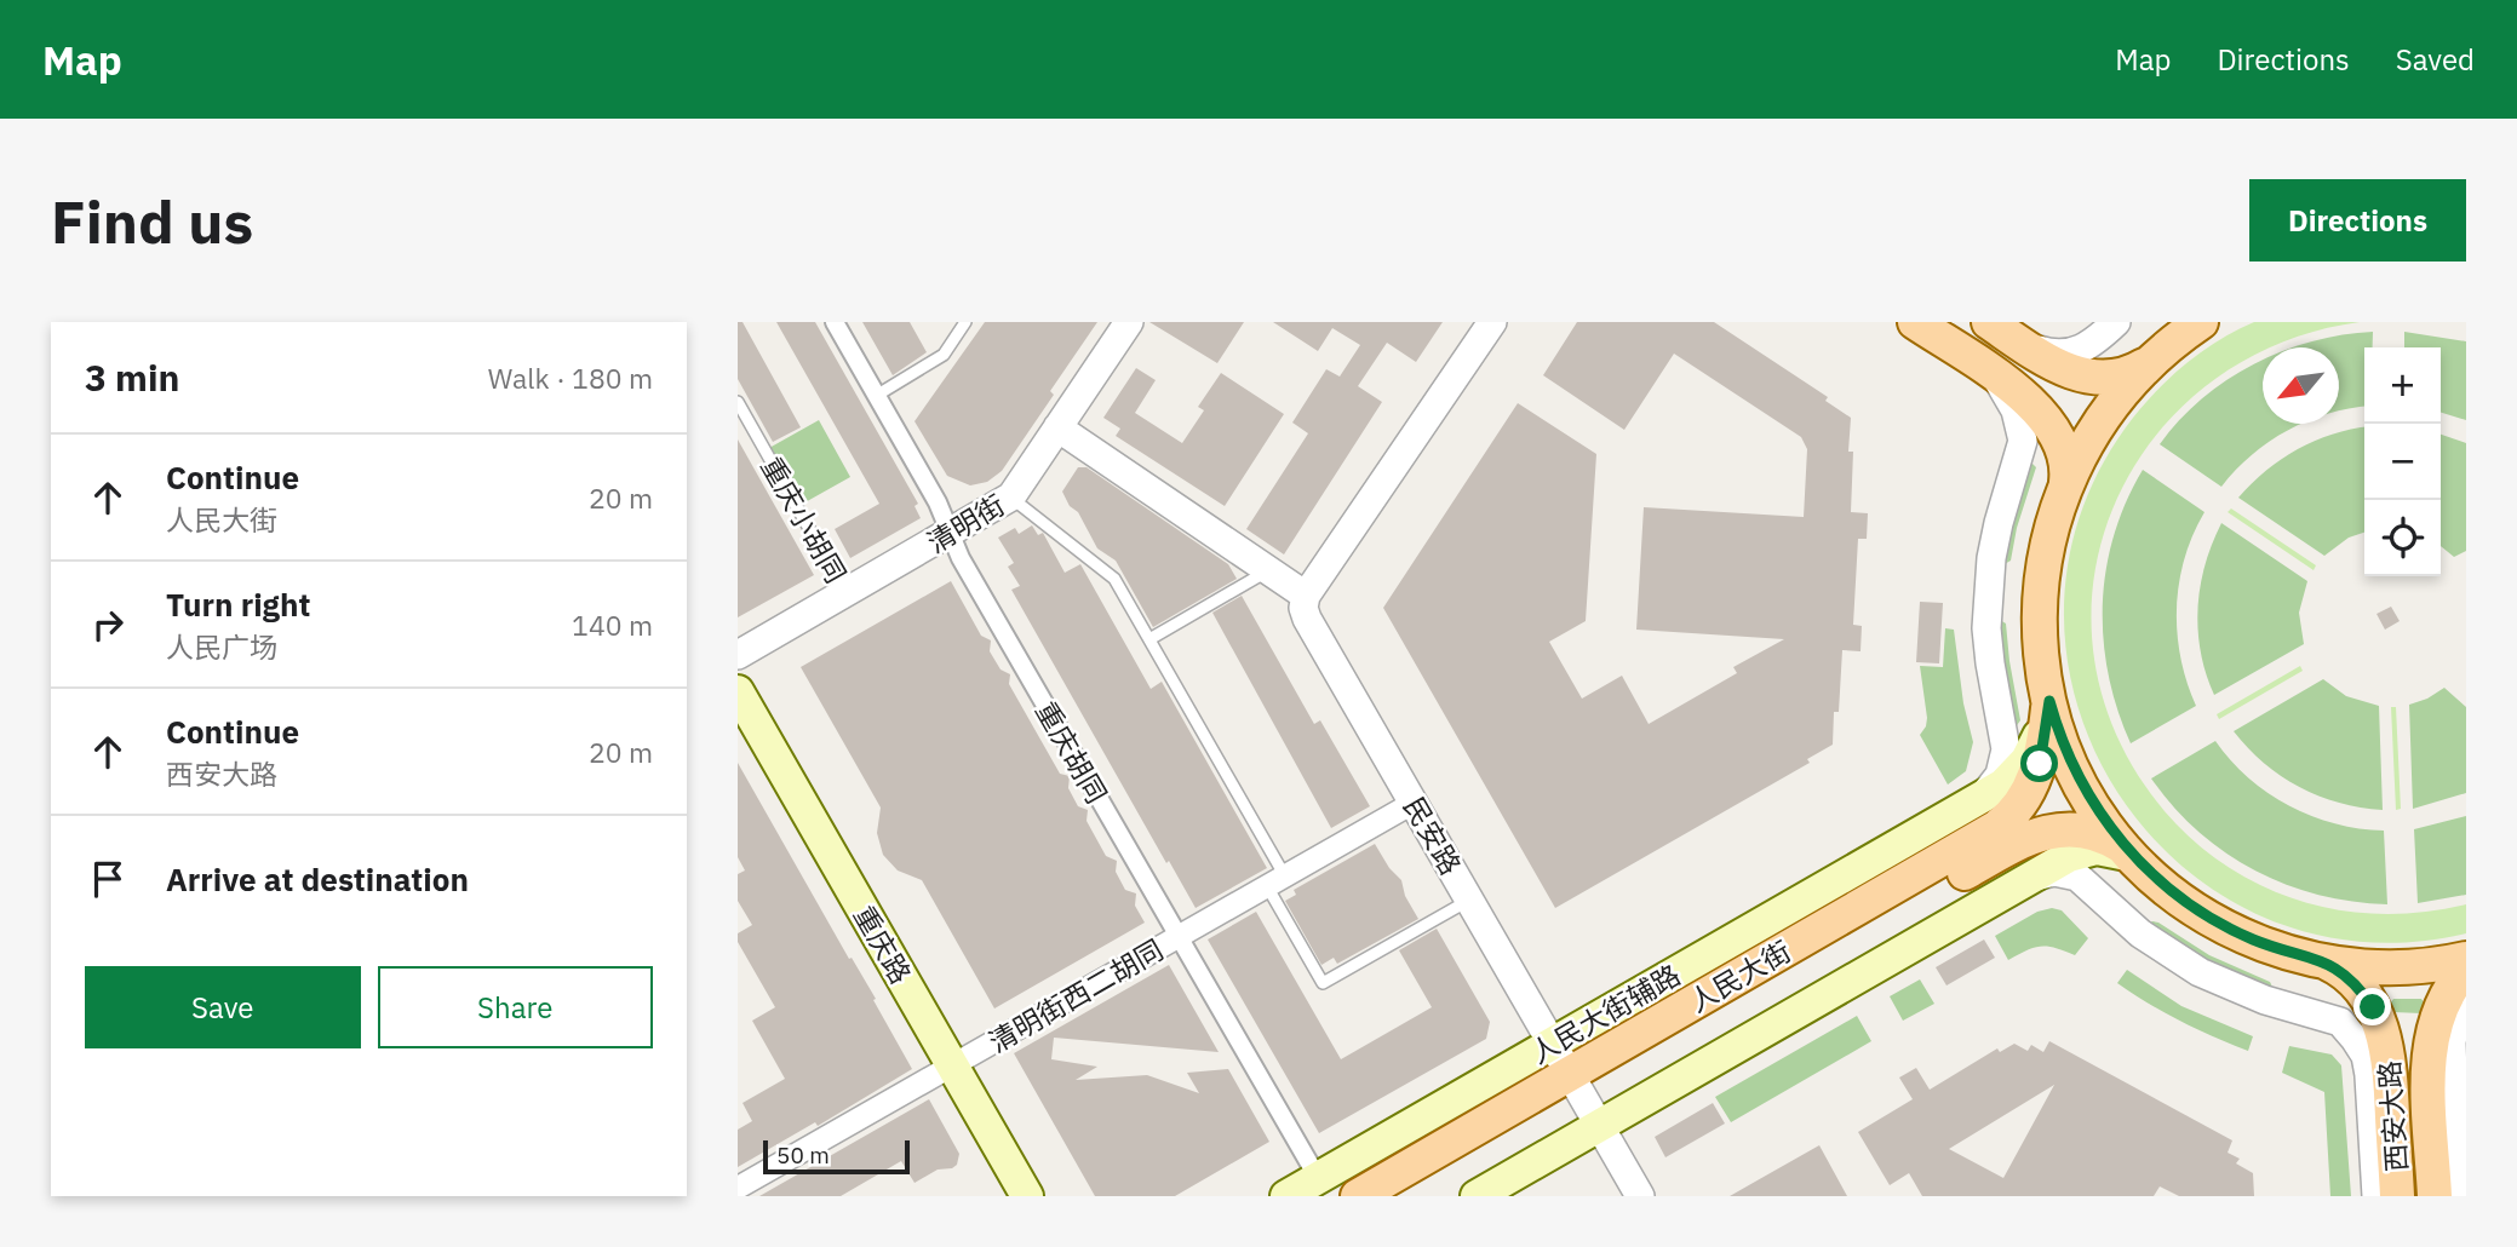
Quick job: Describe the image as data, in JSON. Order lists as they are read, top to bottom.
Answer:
{
  "streets": {
    "main road": [
      "重庆路",
      "人民大街",
      "人民大街辅路",
      "西安大路"
    ],
    "street": [
      "清明街",
      "重庆胡同",
      "民安路",
      "清明街西二胡同"
    ],
    "lane": ["重庆小胡同"]
  },
  "crossings": [
    ["重庆小胡同", "清明街"],
    ["清明街", "重庆胡同"],
    ["重庆胡同", "清明街西二胡同"],
    ["重庆胡同", "人民大街辅路"],
    ["民安路", "人民大街"],
    ["民安路", "清明街西二胡同"],
    ["民安路", "人民大街辅路"],
    ["重庆路", "清明街西二胡同"],
    ["人民大街", "人民大街辅路"]
  ],
  "scale_bar": "50 m",
  "north": "bottom left",
  "page": {
    "header": "Map",
    "nav": ["Map", "Directions", "Saved"],
    "buttons": [
      "Directions",
      ["Save", "Share"]
    ],
    "title": "Find us",
    "heading": ["3 min", "Walk · 180 m"],
    "map_buttons": ["+", "−"],
    "list": [
      ["Continue", "人民大街", "20 m"],
      ["Turn right", "人民广场", "140 m"],
      ["Continue", "西安大路", "20 m"],
      "Arrive at destination"
    ],
    "scale": "50 m"
  }
}
